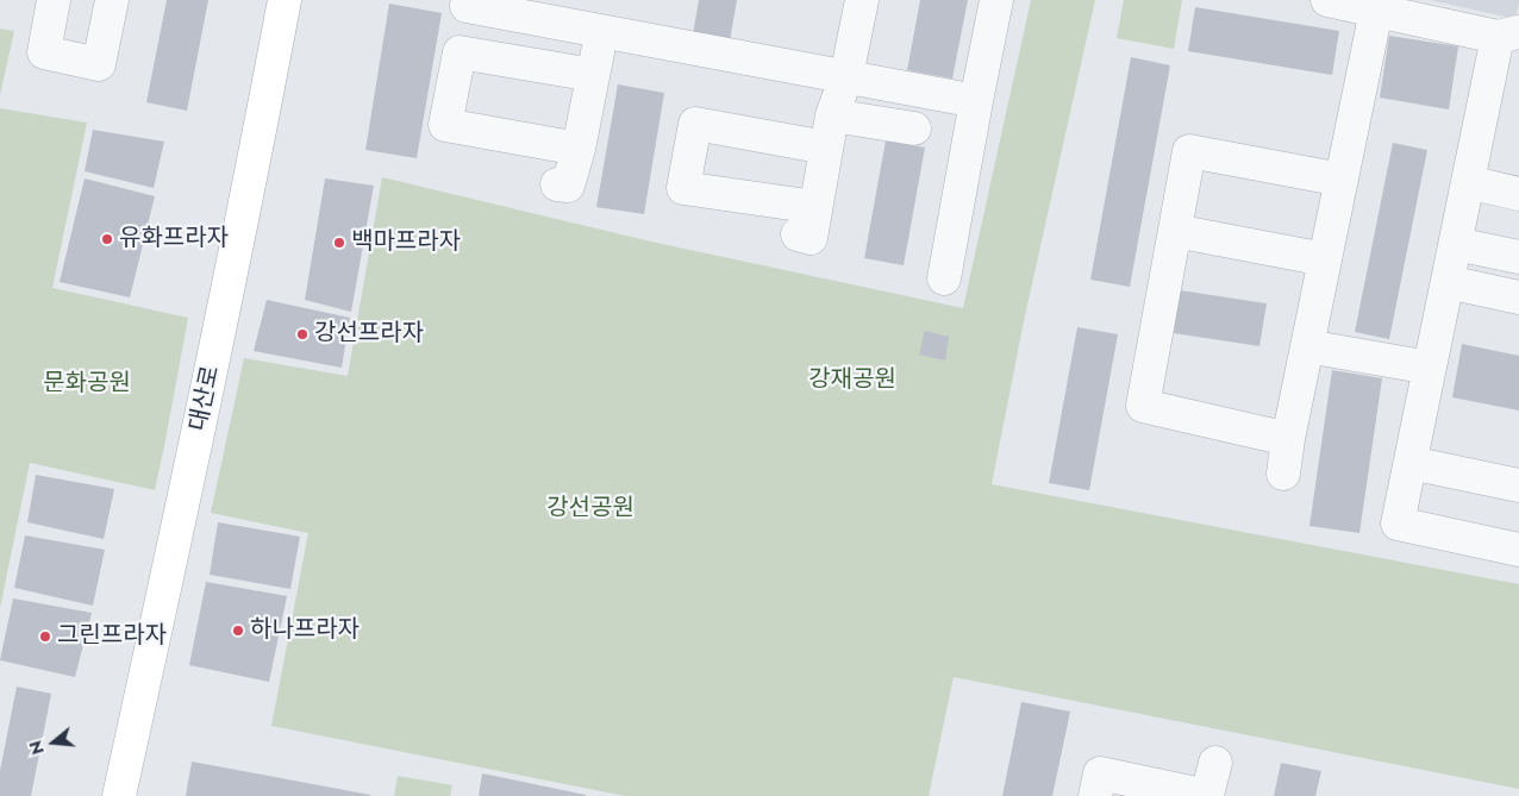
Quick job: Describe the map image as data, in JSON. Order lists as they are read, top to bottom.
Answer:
{
  "streets": {
    "main road": ["대산로"]
  },
  "parks": ["강재공원", "문화공원", "강선공원"],
  "places": [
    "유화프라자",
    "백마프라자",
    "강선프라자",
    "하나프라자",
    "그린프라자"
  ],
  "north": "left"
}
